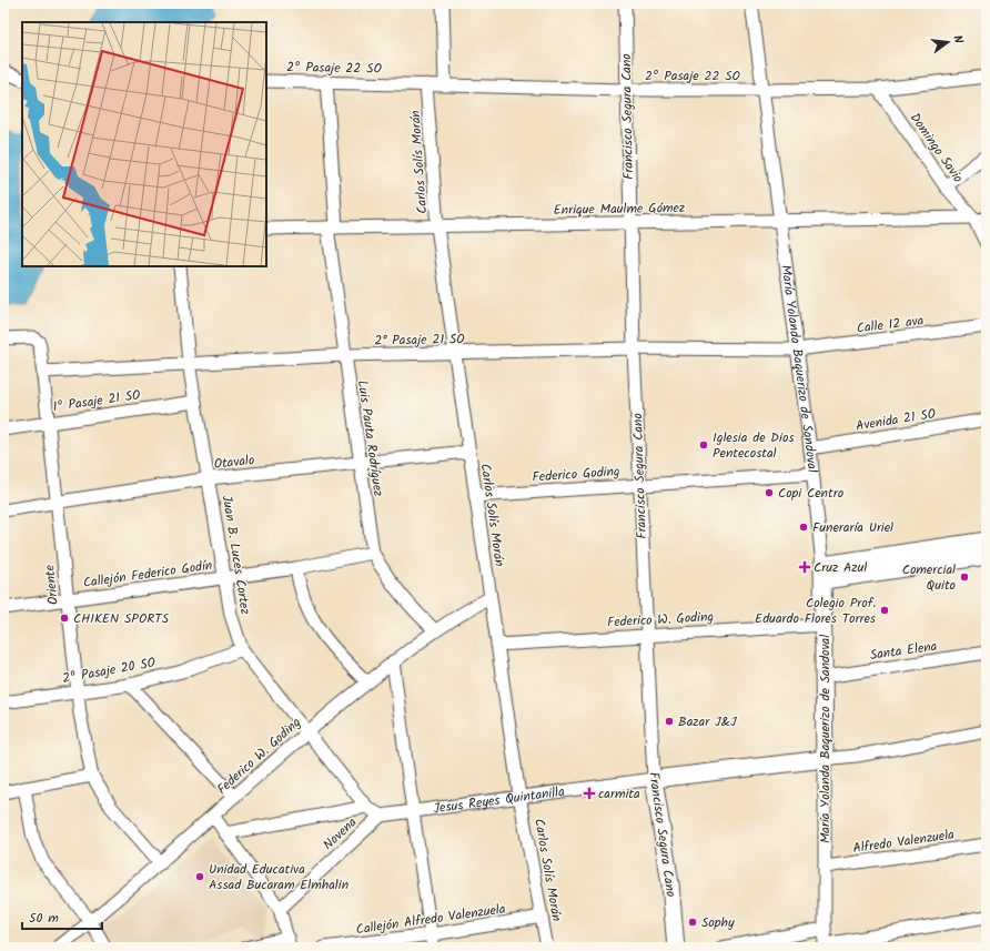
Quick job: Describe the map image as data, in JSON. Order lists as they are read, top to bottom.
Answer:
{
  "streets": {
    "street": [
      "2º Pasaje 22 SO",
      "Francisco Segura Cano",
      "Domingo Savio",
      "Carlos Solís Morán",
      "Enrique Maulme Gómez",
      "Calle 12 ava",
      "2° Pasaje 21 SO",
      "María Yolanda Baquerizo de Sandoval",
      "1º Pasaje 21 SO",
      "Avenida 21 SO",
      "Luis Pauta Rodríguez",
      "Otavalo",
      "Federico Goding",
      "Juan B. Luces Cortez",
      "Callejón Federico Godín",
      "Oriente",
      "Federico W. Goding",
      "Santa Elena",
      "2º Pasaje 20 SO",
      "Jesus Reyes Quintanilla",
      "Novena",
      "Alfredo Valenzuela",
      "Callejón Alfredo Valenzuela"
    ]
  },
  "crossings": [
    ["2º Pasaje 22 SO", "Francisco Segura Cano"],
    ["2º Pasaje 22 SO", "Domingo Savio"],
    ["2º Pasaje 22 SO", "Carlos Solís Morán"],
    ["2º Pasaje 22 SO", "María Yolanda Baquerizo de Sandoval"],
    ["2º Pasaje 22 SO", "Luis Pauta Rodríguez"],
    ["Francisco Segura Cano", "Enrique Maulme Gómez"],
    ["Francisco Segura Cano", "2° Pasaje 21 SO"],
    ["Francisco Segura Cano", "Federico Goding"],
    ["Francisco Segura Cano", "Federico W. Goding"],
    ["Francisco Segura Cano", "Jesus Reyes Quintanilla"],
    ["Domingo Savio", "Enrique Maulme Gómez"],
    ["Carlos Solís Morán", "Enrique Maulme Gómez"],
    ["Carlos Solís Morán", "2° Pasaje 21 SO"],
    ["Carlos Solís Morán", "Otavalo"],
    ["Carlos Solís Morán", "Federico Goding"],
    ["Carlos Solís Morán", "Federico W. Goding"],
    ["Carlos Solís Morán", "Jesus Reyes Quintanilla"],
    ["Carlos Solís Morán", "Callejón Alfredo Valenzuela"],
    ["Enrique Maulme Gómez", "María Yolanda Baquerizo de Sandoval"],
    ["Enrique Maulme Gómez", "Luis Pauta Rodríguez"],
    ["Calle 12 ava", "2° Pasaje 21 SO"],
    ["Calle 12 ava", "María Yolanda Baquerizo de Sandoval"],
    ["2° Pasaje 21 SO", "María Yolanda Baquerizo de Sandoval"],
    ["2° Pasaje 21 SO", "Luis Pauta Rodríguez"],
    ["2° Pasaje 21 SO", "Juan B. Luces Cortez"],
    ["2° Pasaje 21 SO", "Oriente"],
    ["María Yolanda Baquerizo de Sandoval", "Avenida 21 SO"],
    ["María Yolanda Baquerizo de Sandoval", "Federico Goding"],
    ["María Yolanda Baquerizo de Sandoval", "Federico W. Goding"],
    ["María Yolanda Baquerizo de Sandoval", "Santa Elena"],
    ["María Yolanda Baquerizo de Sandoval", "Jesus Reyes Quintanilla"],
    ["María Yolanda Baquerizo de Sandoval", "Alfredo Valenzuela"],
    ["1º Pasaje 21 SO", "Juan B. Luces Cortez"],
    ["1º Pasaje 21 SO", "Oriente"],
    ["Luis Pauta Rodríguez", "Otavalo"],
    ["Luis Pauta Rodríguez", "Callejón Federico Godín"],
    ["Luis Pauta Rodríguez", "Federico W. Goding"],
    ["Otavalo", "Juan B. Luces Cortez"],
    ["Otavalo", "Oriente"],
    ["Juan B. Luces Cortez", "Callejón Federico Godín"],
    ["Juan B. Luces Cortez", "Federico W. Goding"],
    ["Juan B. Luces Cortez", "2º Pasaje 20 SO"],
    ["Callejón Federico Godín", "Oriente"],
    ["Oriente", "Federico W. Goding"],
    ["Oriente", "2º Pasaje 20 SO"],
    ["Jesus Reyes Quintanilla", "Novena"]
  ],
  "places": {
    "other": [
      "Iglesia de Dios Pentecostal",
      "Copi Centro",
      "Funeraría Uriel",
      "Comercial Quito",
      "Colegio Prof. Eduardo Flores Torres",
      "CHIKEN SPORTS",
      "Bazar J&J",
      "Unidad Educativa Assad Bucaram Elmhalin",
      "Sophy"
    ],
    "health": ["Cruz Azul", "carmita"]
  },
  "scale_bar": "50 m",
  "north": "right"
}
